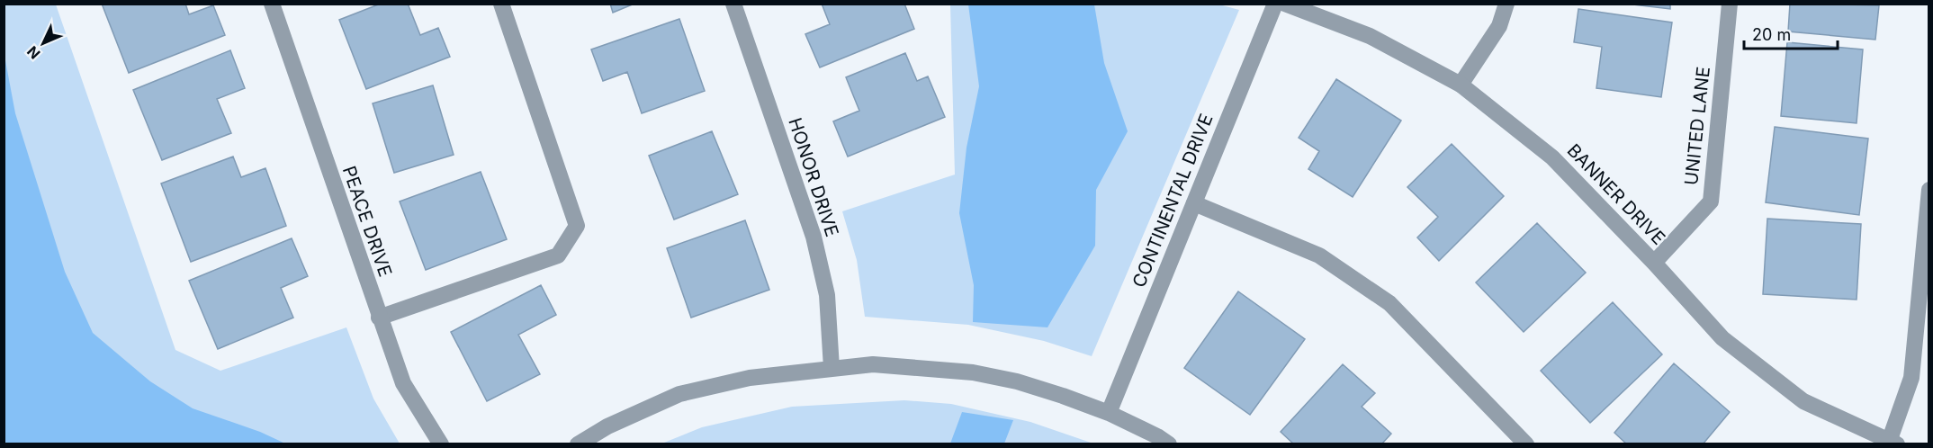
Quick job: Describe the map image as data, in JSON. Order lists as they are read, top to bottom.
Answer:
{
  "streets": {
    "street": [
      "UNITED LANE",
      "HONOR DRIVE",
      "BANNER DRIVE",
      "CONTINENTAL DRIVE",
      "PEACE DRIVE"
    ]
  },
  "crossings": [
    ["UNITED LANE", "BANNER DRIVE"]
  ],
  "scale_bar": "20 m",
  "north": "bottom left"
}
